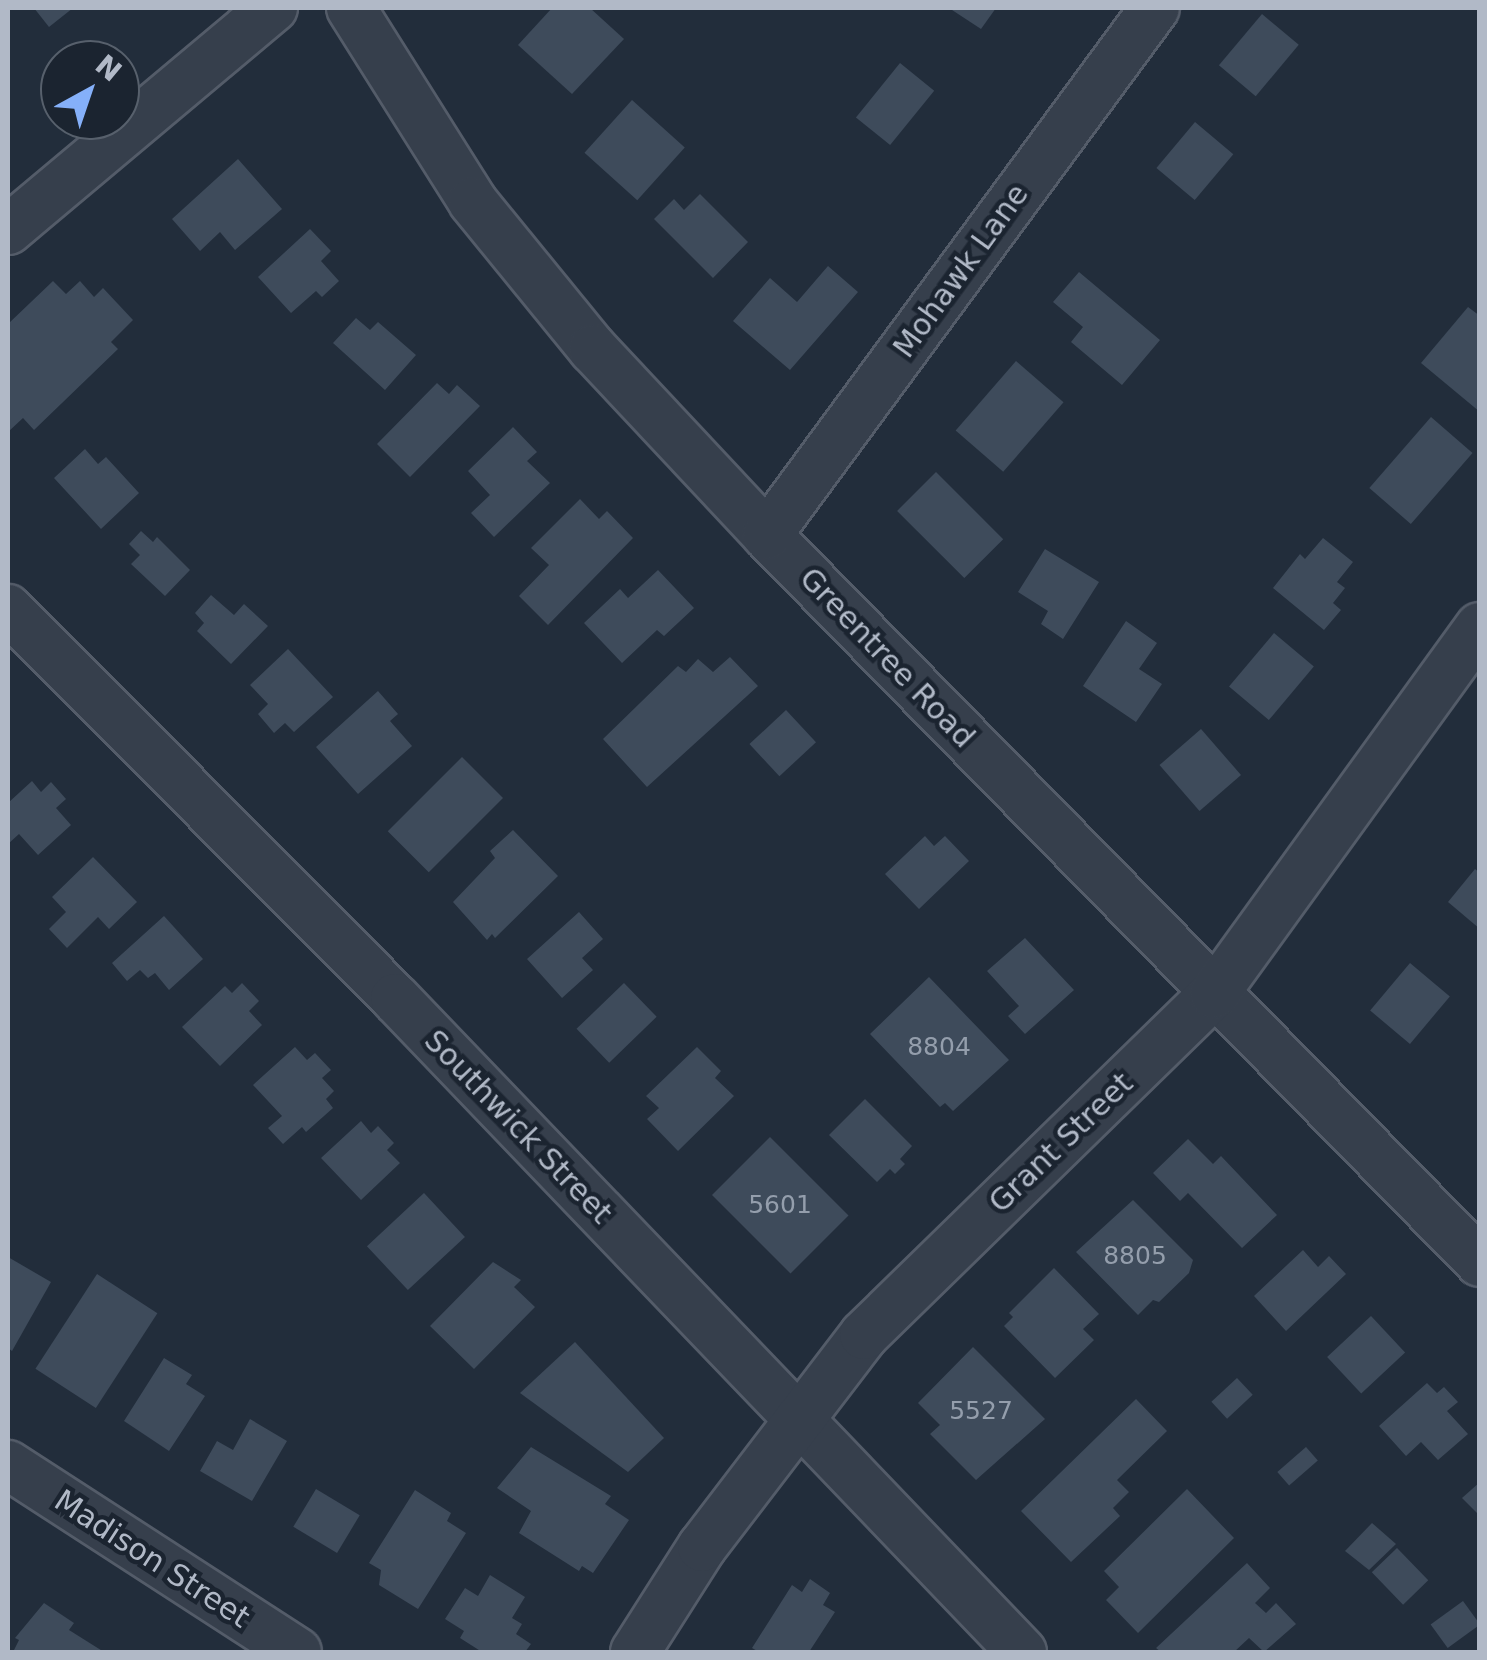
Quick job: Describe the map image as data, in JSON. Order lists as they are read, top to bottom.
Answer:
{
  "streets": {
    "street": [
      "Mohawk Lane",
      "Greentree Road",
      "Southwick Street",
      "Grant Street",
      "Madison Street"
    ]
  },
  "crossings": [
    ["Mohawk Lane", "Greentree Road"],
    ["Greentree Road", "Grant Street"],
    ["Southwick Street", "Grant Street"]
  ],
  "house_numbers": [
    "8804",
    "5601",
    "8805",
    "5527"
  ],
  "north": "top right"
}
